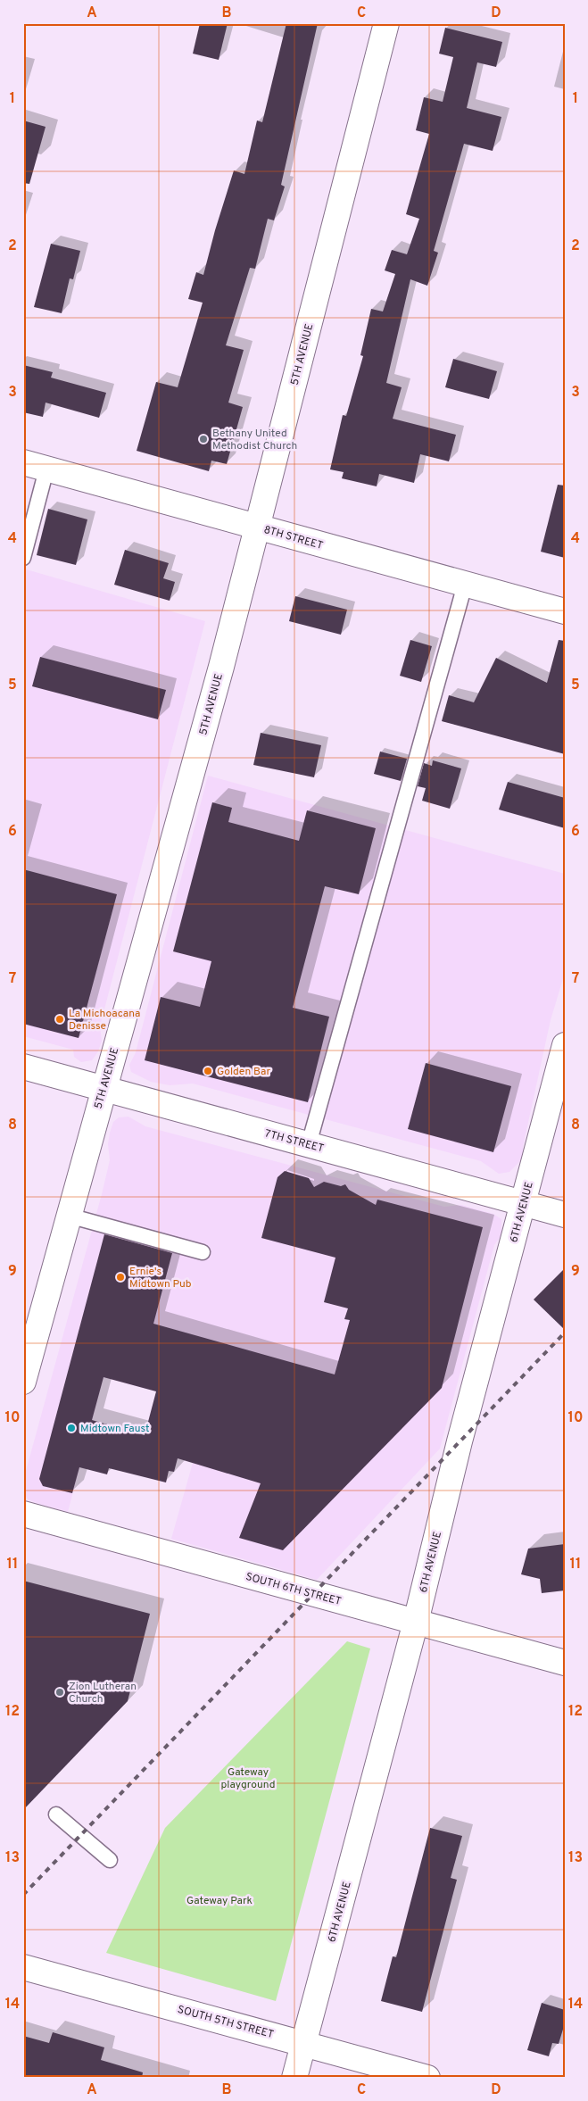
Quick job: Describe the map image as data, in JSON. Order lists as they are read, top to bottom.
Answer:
{
  "streets": {
    "street": [
      "5TH AVENUE",
      "8TH STREET",
      "7TH STREET",
      "6TH AVENUE",
      "SOUTH 6TH STREET",
      "SOUTH 5TH STREET"
    ]
  },
  "crossings": [
    ["5TH AVENUE", "8TH STREET"],
    ["5TH AVENUE", "7TH STREET"],
    ["7TH STREET", "6TH AVENUE"],
    ["6TH AVENUE", "SOUTH 6TH STREET"],
    ["6TH AVENUE", "SOUTH 5TH STREET"]
  ],
  "parks": ["Gateway playground", "Gateway Park"],
  "places": [
    "Bethany United Methodist Church",
    "La Michoacana Denisse",
    "Golden Bar",
    "Ernie's Midtown Pub",
    "Midtown Faust",
    "Zion Lutheran Church"
  ],
  "grid": {
    "columns": [
      "A",
      "B",
      "C",
      "D"
    ],
    "rows": [
      "1",
      "2",
      "3",
      "4",
      "5",
      "6",
      "7",
      "8",
      "9",
      "10",
      "11",
      "12",
      "13",
      "14"
    ]
  }
}
